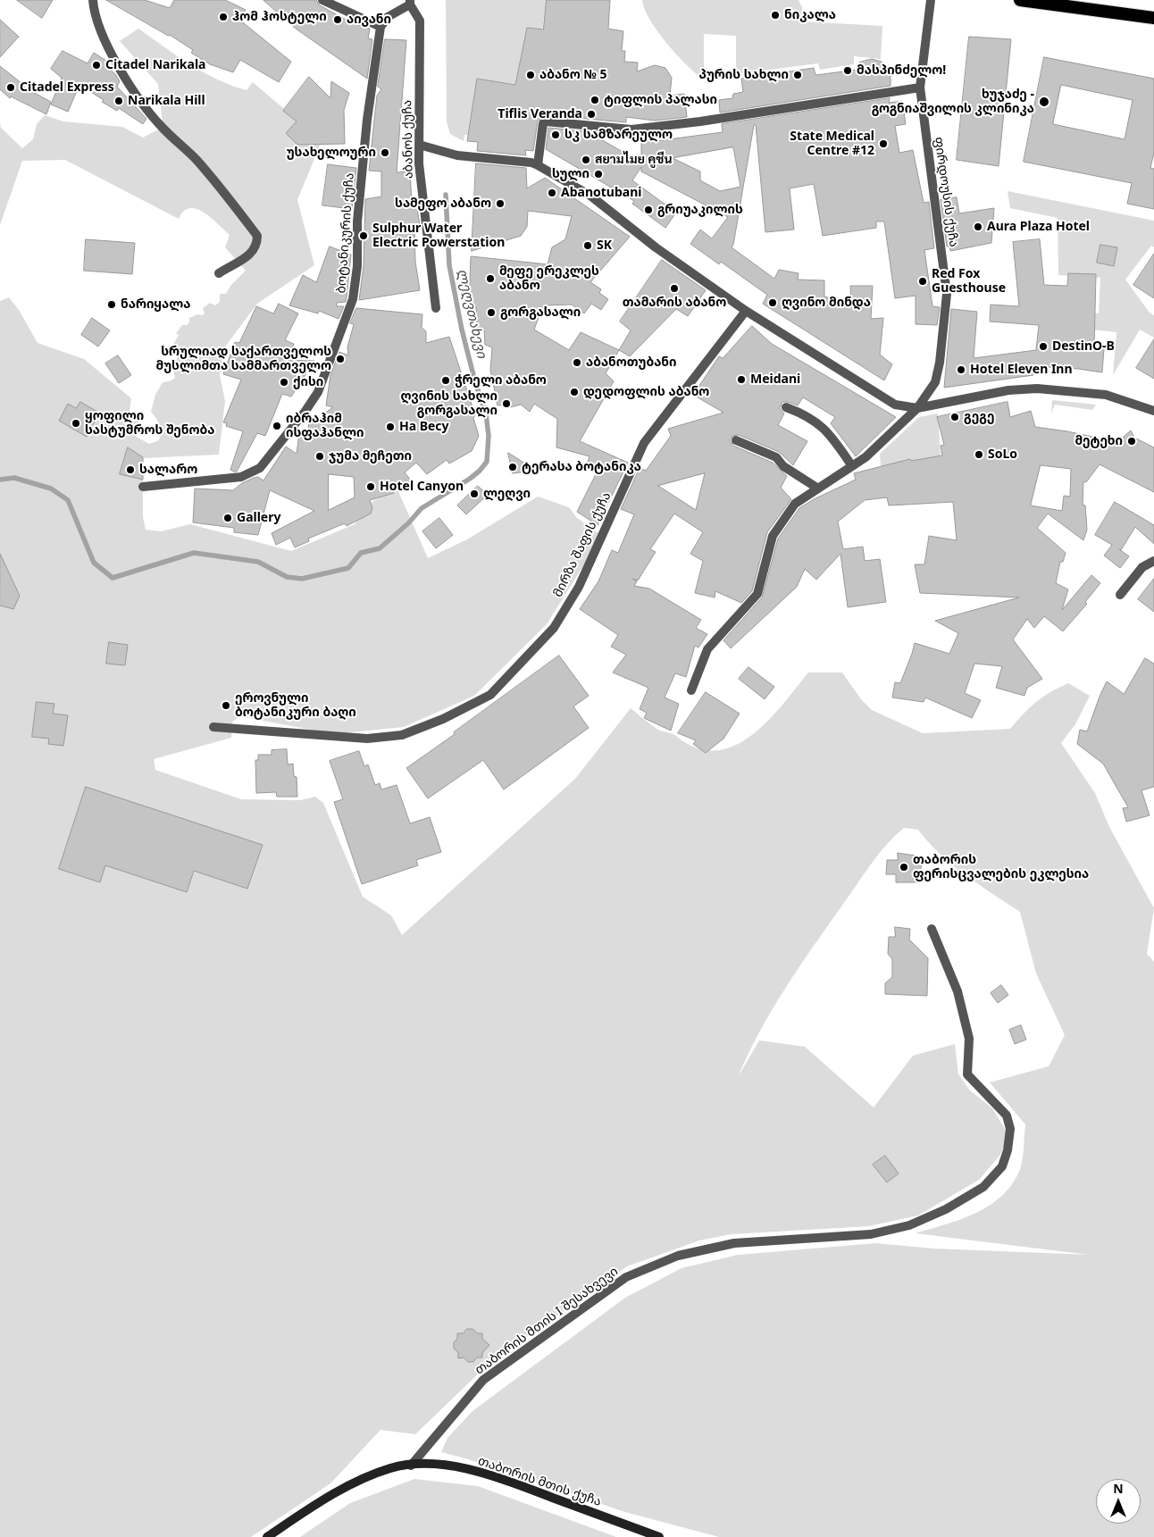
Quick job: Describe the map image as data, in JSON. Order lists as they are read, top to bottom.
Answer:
{
  "streets": {
    "main road": ["თაბორის მთის ქუჩა"],
    "street": [
      "აბანოს ქუჩა",
      "ფირდოუსის ქუჩა",
      "ბოტანიკურის ქუჩა",
      "მირზა შაფის ქუჩა",
      "თაბორის მთის I შესახვევი"
    ]
  },
  "crossings": [
    ["თაბორის მთის I შესახვევი", "თაბორის მთის ქუჩა"]
  ],
  "water": ["ლეღვთახევი"],
  "places": [
    "ნიკალა",
    "ჰომ ჰოსტელი",
    "აივანი",
    "Citadel Narikala",
    "მასპინძელო!",
    "აბანო № 5",
    "პურის სახლი",
    "Citadel Express",
    "ტიფლის პალასი",
    "Narikala Hill",
    "ხუჯაძე - გოგნიაშვილის კლინიკა",
    "Tiflis Veranda",
    "სკ სამზარეულო",
    "State Medical Centre #12",
    "უსახელოური",
    "สยามไมย คูชีน",
    "სული",
    "Abanotubani",
    "სამეფო აბანო",
    "გრიუაკილის",
    "Aura Plaza Hotel",
    "Sulphur Water Electric Powerstation",
    "SK",
    "მეფე ერეკლეს აბანო",
    "Red Fox Guesthouse",
    "თამარის აბანო",
    "ღვინო მინდა",
    "ნარიყალა",
    "გორგასალი",
    "DestinO-B",
    "სრულიად საქართველოს მუსლიმთა სამმართველო",
    "აბანოთუბანი",
    "Hotel Eleven Inn",
    "Meidani",
    "ჭრელი აბანო",
    "ქისი",
    "დედოფლის აბანო",
    "ღვინის სახლი გორგასალი",
    "გეგე",
    "ყოფილი სასტუმროს შენობა",
    "იბრაჰიმ ისფაჰანლი",
    "На Весу",
    "მეტეხი",
    "SoLo",
    "ჯუმა მეჩეთი",
    "ტერასა ბოტანიკა",
    "სალარო",
    "Hotel Canyon",
    "ლეღვი",
    "Gallery",
    "ეროვნული ბოტანიკური ბაღი",
    "თაბორის ფერისცვალების ეკლესია"
  ],
  "north": "top"
}
